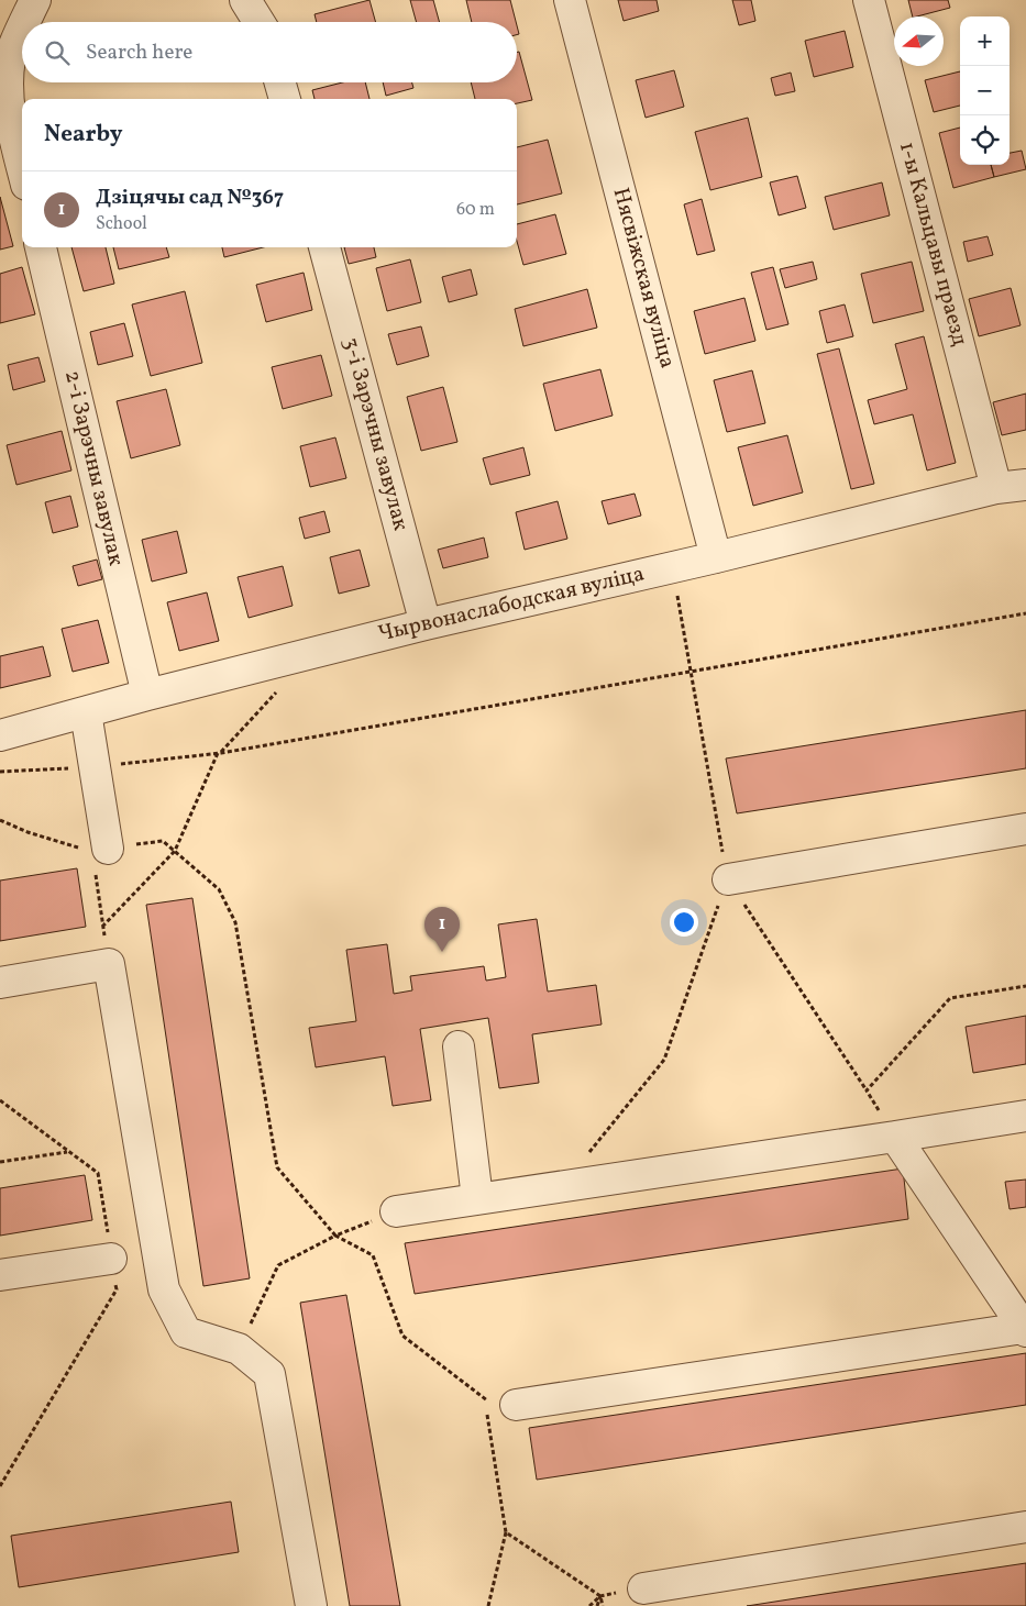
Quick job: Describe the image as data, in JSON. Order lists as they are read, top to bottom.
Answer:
{
  "streets": {
    "street": [
      "1-ы Кальцавы праезд",
      "Нясвіжская вуліца",
      "3-і Зарэчны завулак",
      "2-і Зарэчны завулак",
      "Чырвонаслабодская вуліца"
    ]
  },
  "crossings": [
    ["1-ы Кальцавы праезд", "Чырвонаслабодская вуліца"],
    ["Нясвіжская вуліца", "Чырвонаслабодская вуліца"],
    ["3-і Зарэчны завулак", "Чырвонаслабодская вуліца"],
    ["2-і Зарэчны завулак", "Чырвонаслабодская вуліца"]
  ],
  "north": "left",
  "page": {
    "map_buttons": ["+", "−"],
    "search": "Search here",
    "heading": "Nearby",
    "list": [
      {
        "mark": "1",
        "name": "Дзіцячы сад №367",
        "note": "School",
        "value": "60 m"
      }
    ],
    "pins": "1"
  }
}
